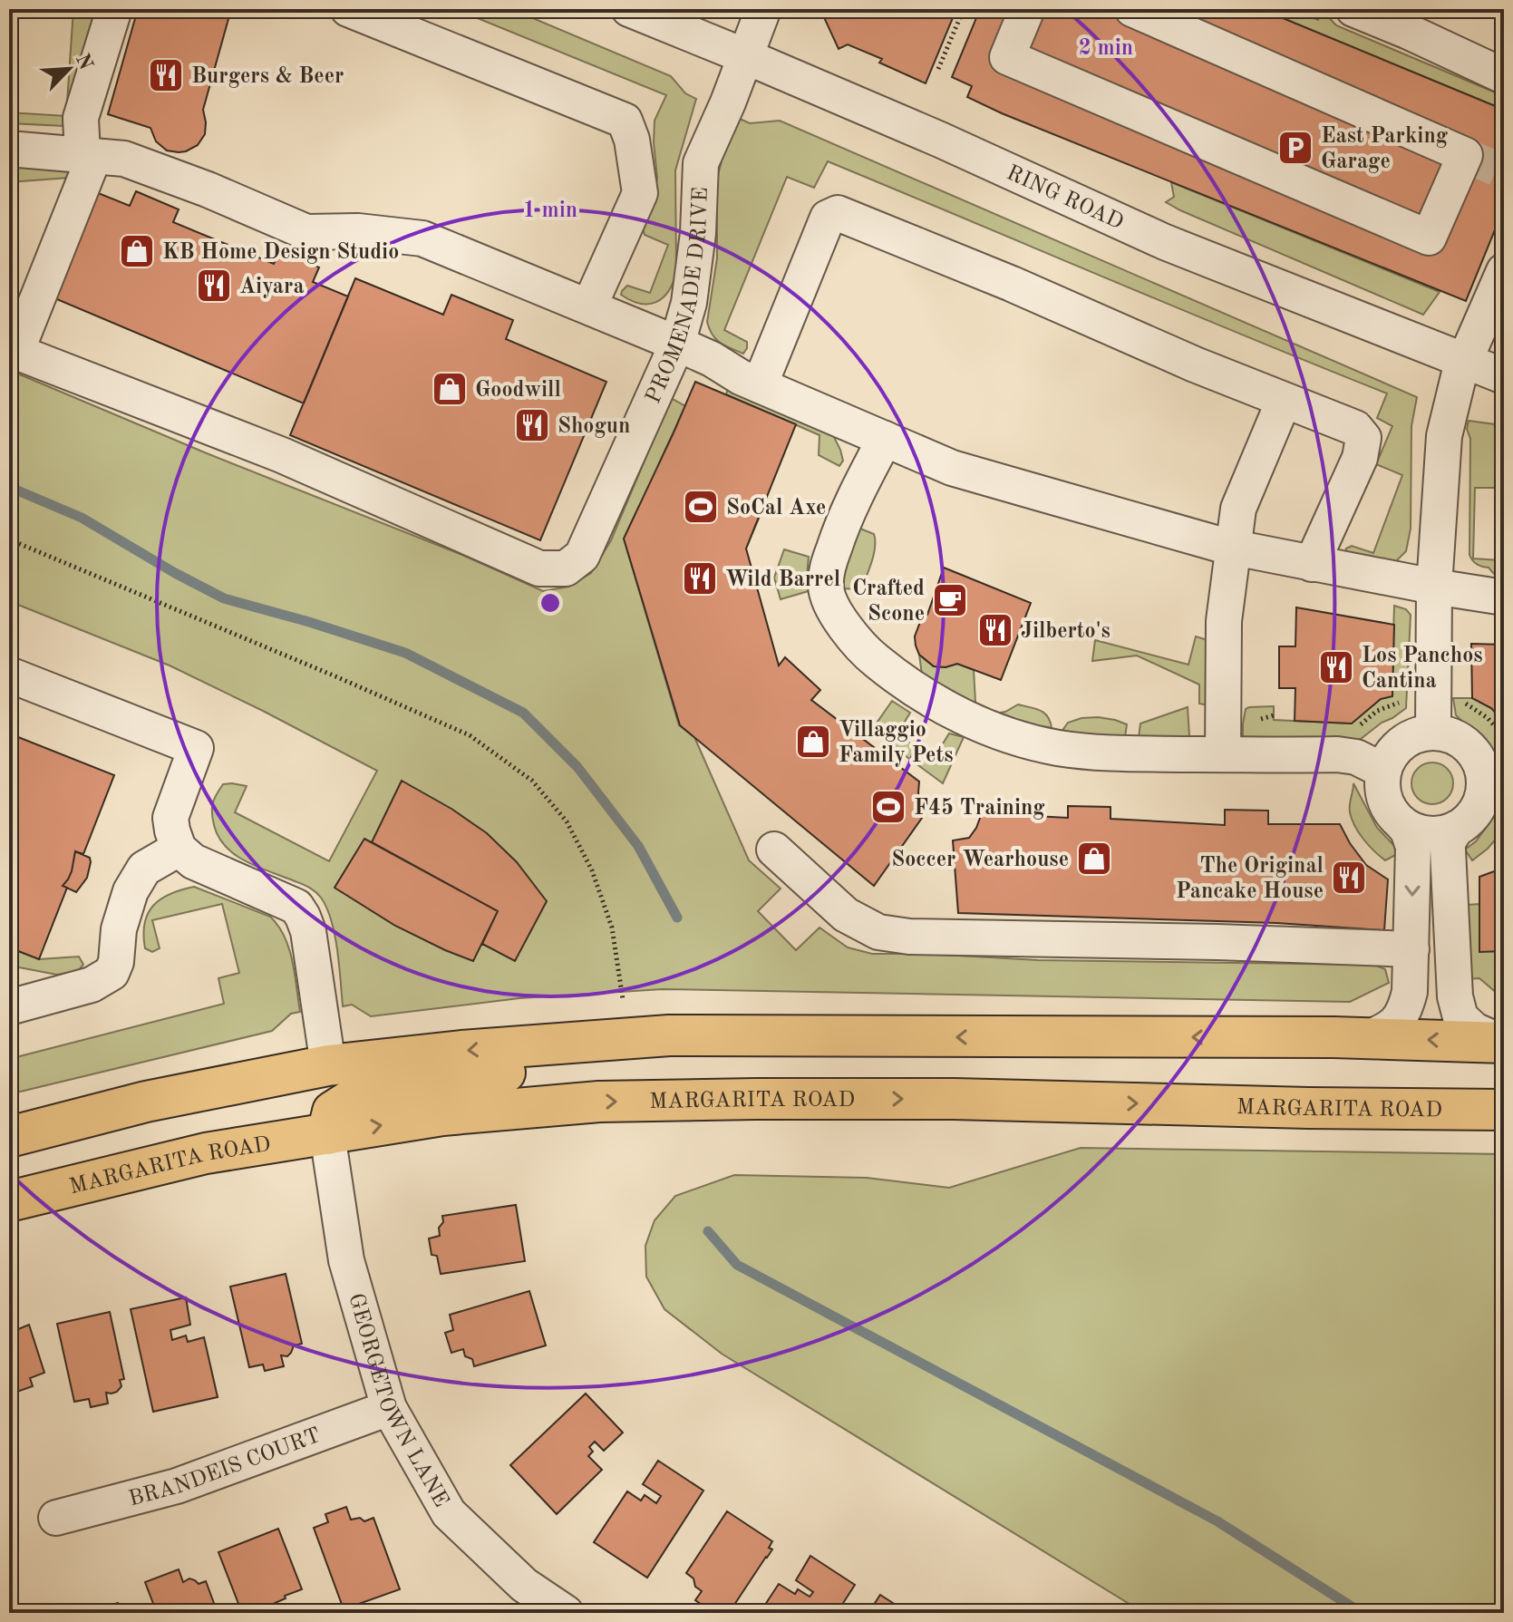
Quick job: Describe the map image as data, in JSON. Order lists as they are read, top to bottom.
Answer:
{
  "streets": {
    "main road": ["MARGARITA ROAD"],
    "street": [
      "RING ROAD",
      "PROMENADE DRIVE",
      "GEORGETOWN LANE",
      "BRANDEIS COURT"
    ]
  },
  "crossings": [
    ["RING ROAD", "PROMENADE DRIVE"],
    ["MARGARITA ROAD", "GEORGETOWN LANE"],
    ["GEORGETOWN LANE", "BRANDEIS COURT"]
  ],
  "places": {
    "restaurant": [
      "Burgers & Beer",
      "Aiyara",
      "Shogun",
      "Wild Barrel",
      "Jilberto's",
      "Los Panchos Cantina",
      "The Original Pancake House"
    ],
    "parking": ["East Parking Garage"],
    "shop": [
      "KB Home Design Studio",
      "Goodwill",
      "Villaggio Family Pets",
      "Soccer Wearhouse"
    ],
    "sports": ["SoCal Axe", "F45 Training"],
    "cafe": ["Crafted Scone"]
  },
  "north": "top right",
  "rings": ["2 min", "1 min"]
}
